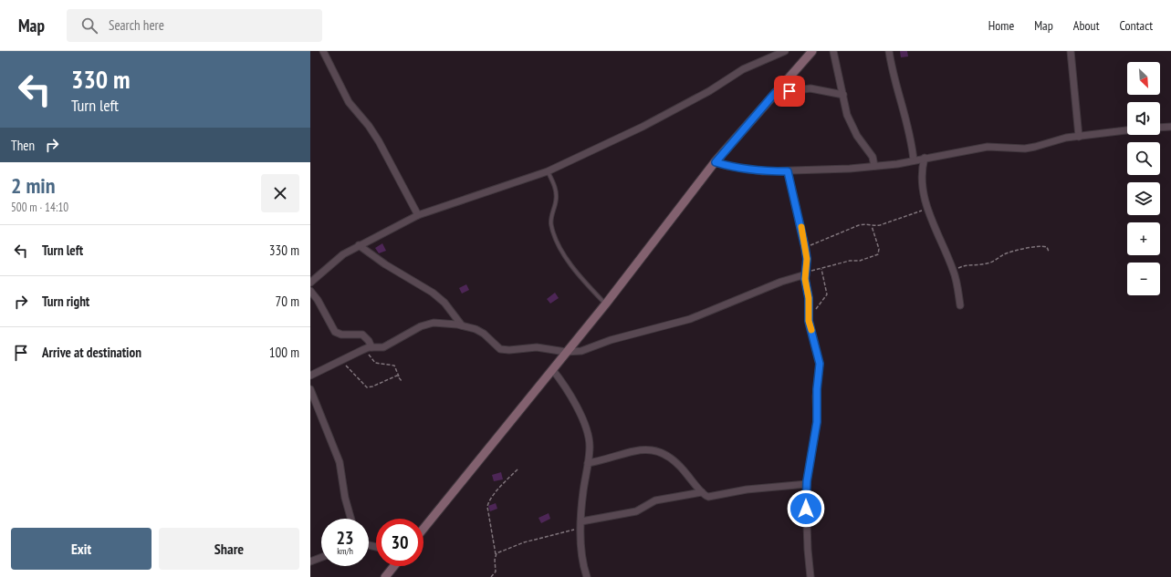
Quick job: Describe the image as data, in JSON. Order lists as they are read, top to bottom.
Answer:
{
  "north": "bottom right",
  "page": {
    "header": "Map",
    "search": "Search here",
    "nav": [
      "Home",
      "Map",
      "About",
      "Contact"
    ],
    "turn": ["330 m", "Turn left"],
    "map_buttons": ["+", "−"],
    "then": "Then",
    "heading": ["2 min", "500 m · 14:10"],
    "list": [
      {
        "name": "Turn left",
        "value": "330 m"
      },
      {
        "name": "Turn right",
        "value": "70 m"
      },
      {
        "name": "Arrive at destination",
        "value": "100 m"
      }
    ],
    "speed": "23 km/h",
    "limit": "30",
    "buttons": ["Exit", "Share"]
  }
}
